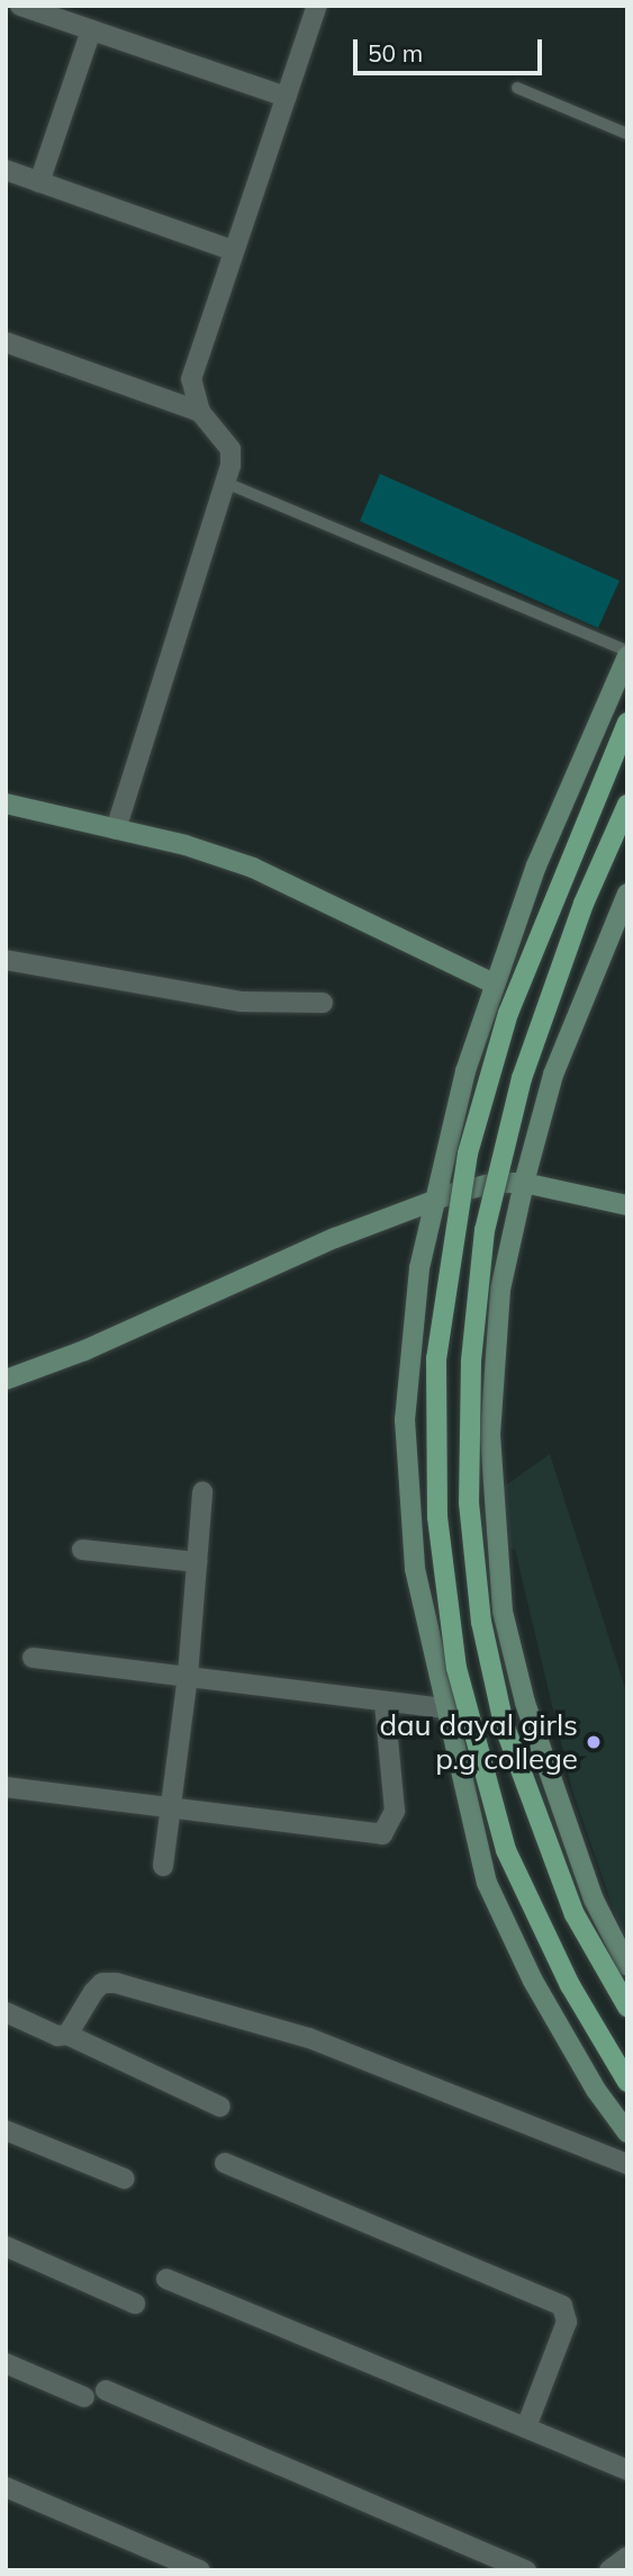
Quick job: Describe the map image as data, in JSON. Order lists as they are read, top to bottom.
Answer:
{
  "places": ["dau dayal girls p.g college"],
  "scale_bar": "50 m"
}
